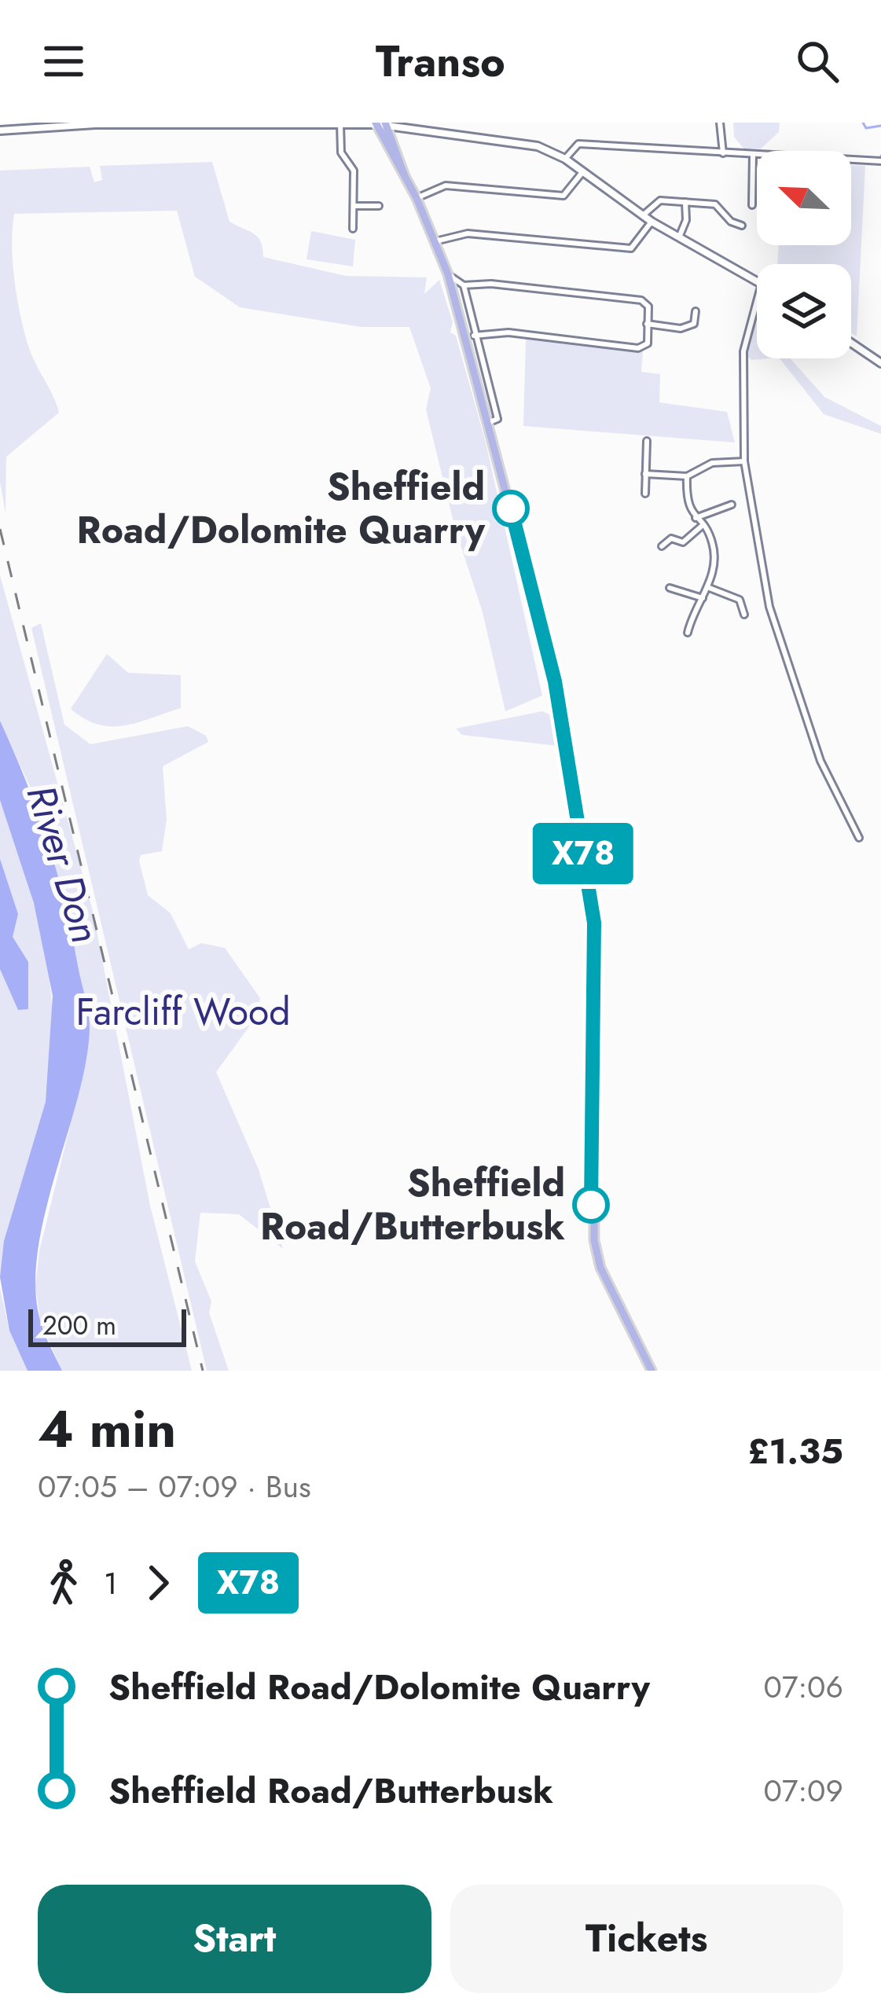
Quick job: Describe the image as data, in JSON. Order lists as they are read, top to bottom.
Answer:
{
  "water": ["River Don"],
  "parks": ["Farcliff Wood"],
  "places": ["Sheffield Road/Dolomite Quarry", "Sheffield Road/Butterbusk"],
  "lines": ["bus line X78"],
  "scale_bar": "200 m",
  "north": "top left",
  "page": {
    "header": "Transo",
    "on_map": "X78",
    "scale": "200 m",
    "heading": ["4 min", "07:05 – 07:09 · Bus", "£1.35"],
    "legs": ["1", "X78"],
    "list": [
      {
        "name": "Sheffield Road/Dolomite Quarry",
        "value": "07:06"
      },
      {
        "name": "Sheffield Road/Butterbusk",
        "value": "07:09"
      }
    ],
    "buttons": ["Start", "Tickets"]
  }
}
